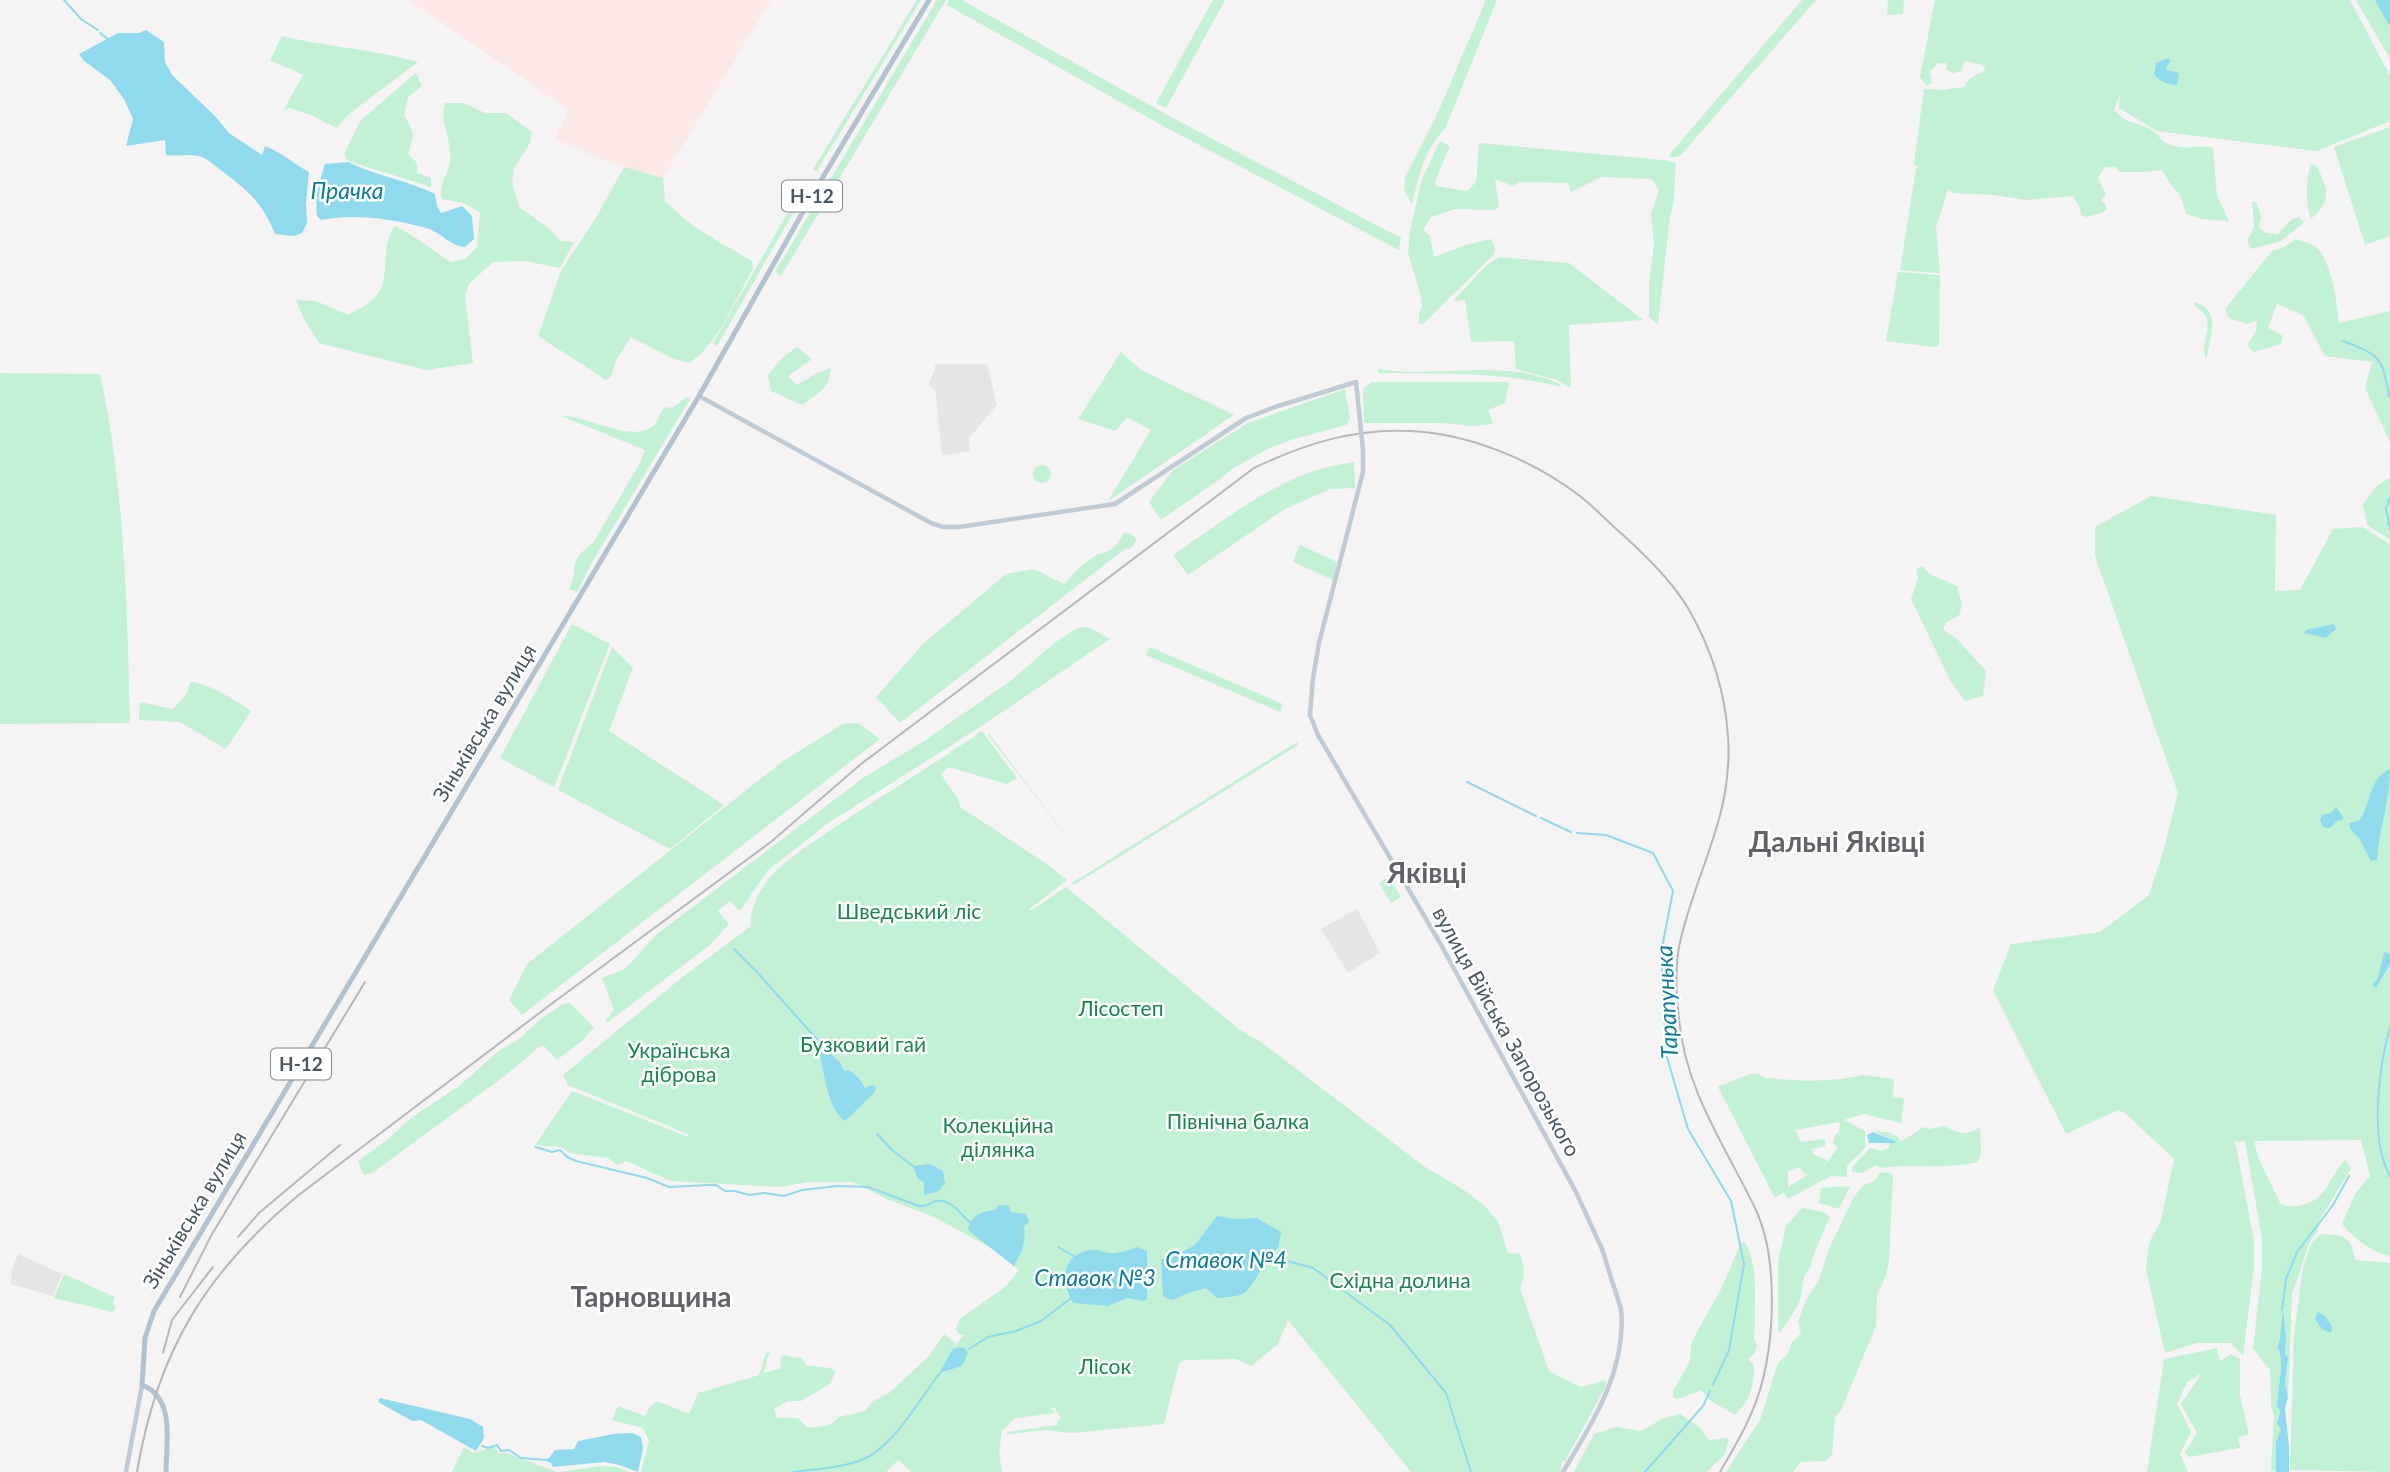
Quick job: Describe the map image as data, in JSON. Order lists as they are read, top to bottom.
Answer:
{
  "streets": {
    "main road": ["Н-12", "Зіньківська вулиця"],
    "street": ["вулиця Війська Запорозького"]
  },
  "crossings": [
    ["Н-12", "Зіньківська вулиця"],
    ["Зіньківська вулиця", "вулиця Війська Запорозького"]
  ],
  "districts": ["Дальні Яківці", "Яківці", "Тарновщина"],
  "water": [
    "Прачка",
    "Тарапунька",
    "Ставок №4",
    "Ставок №3"
  ],
  "parks": [
    "Шведський ліс",
    "Лісостеп",
    "Бузковий гай",
    "Українська діброва",
    "Північна балка",
    "Колекційна ділянка",
    "Східна долина",
    "Лісок"
  ]
}
